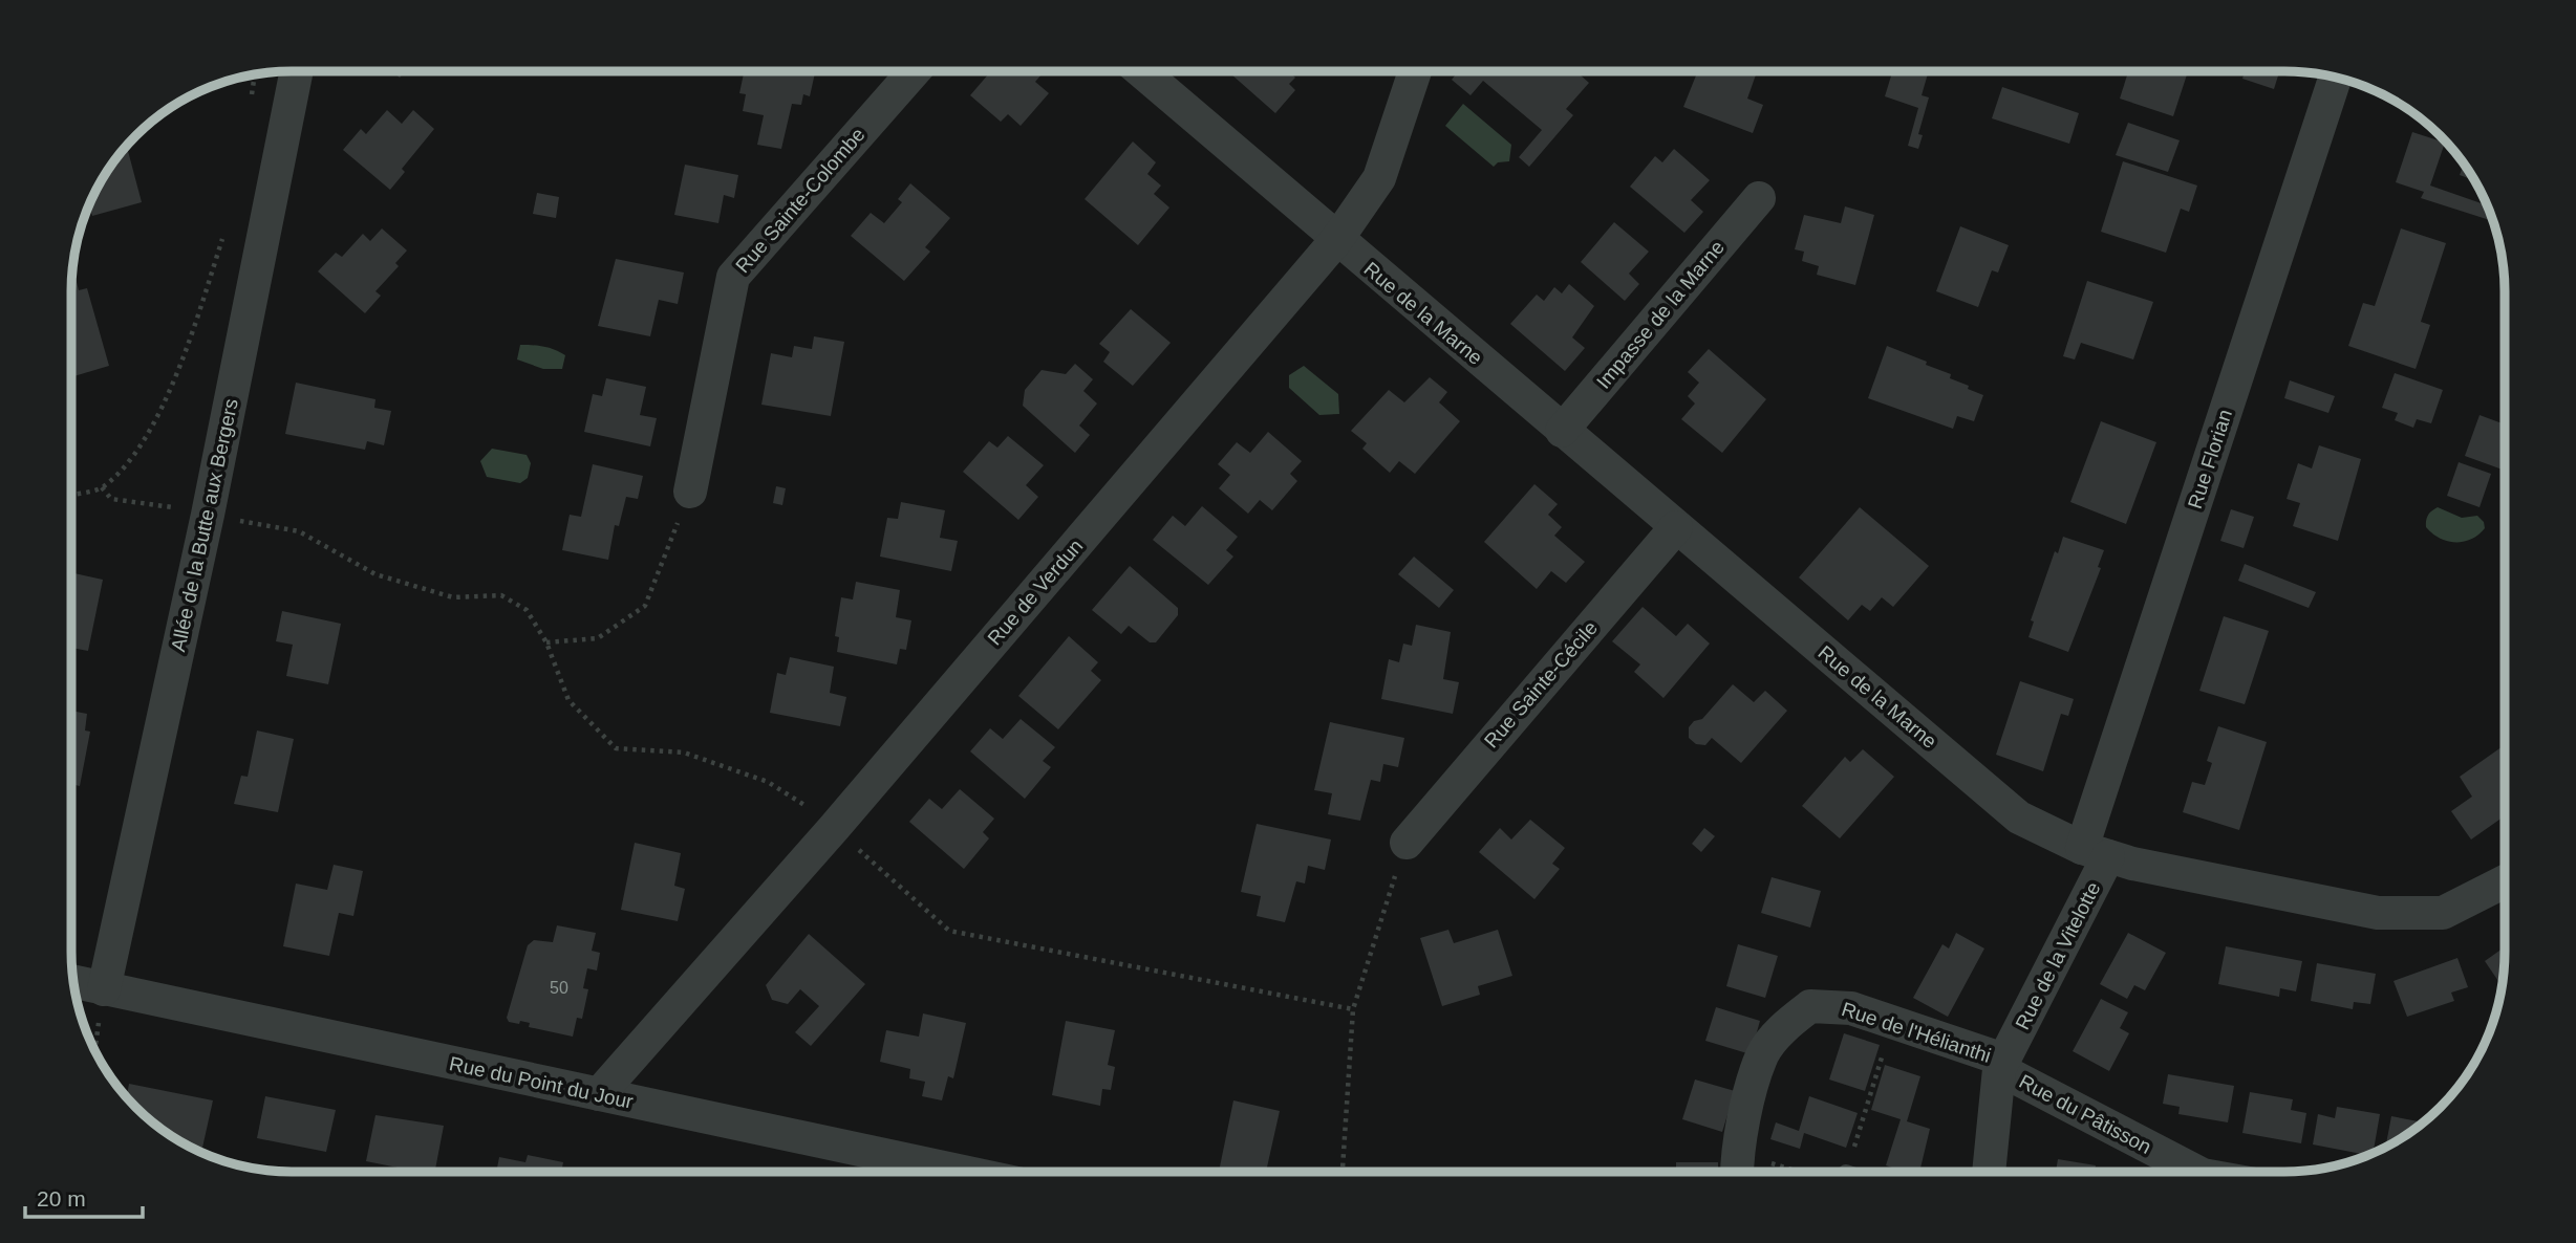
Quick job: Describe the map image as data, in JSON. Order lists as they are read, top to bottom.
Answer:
{
  "streets": {
    "street": [
      "Rue Sainte-Colombe",
      "Rue de la Marne",
      "Impasse de la Marne",
      "Rue Florian",
      "Allée de la Butte aux Bergers",
      "Rue de Verdun",
      "Rue Sainte-Cécile",
      "Rue de la Vitelotte",
      "Rue de l'Hélianthi",
      "Rue du Point du Jour",
      "Rue du Pâtisson"
    ]
  },
  "crossings": [
    ["Rue de la Marne", "Impasse de la Marne"],
    ["Rue de la Marne", "Rue Florian"],
    ["Rue de la Marne", "Rue de Verdun"],
    ["Rue de la Marne", "Rue Sainte-Cécile"],
    ["Rue de la Marne", "Rue de la Vitelotte"],
    ["Rue Florian", "Rue de la Vitelotte"],
    ["Allée de la Butte aux Bergers", "Rue du Point du Jour"],
    ["Rue de Verdun", "Rue du Point du Jour"],
    ["Rue de la Vitelotte", "Rue de l'Hélianthi"],
    ["Rue de la Vitelotte", "Rue du Pâtisson"],
    ["Rue de l'Hélianthi", "Rue du Pâtisson"]
  ],
  "house_numbers": ["50"],
  "scale_bar": "20 m"
}
